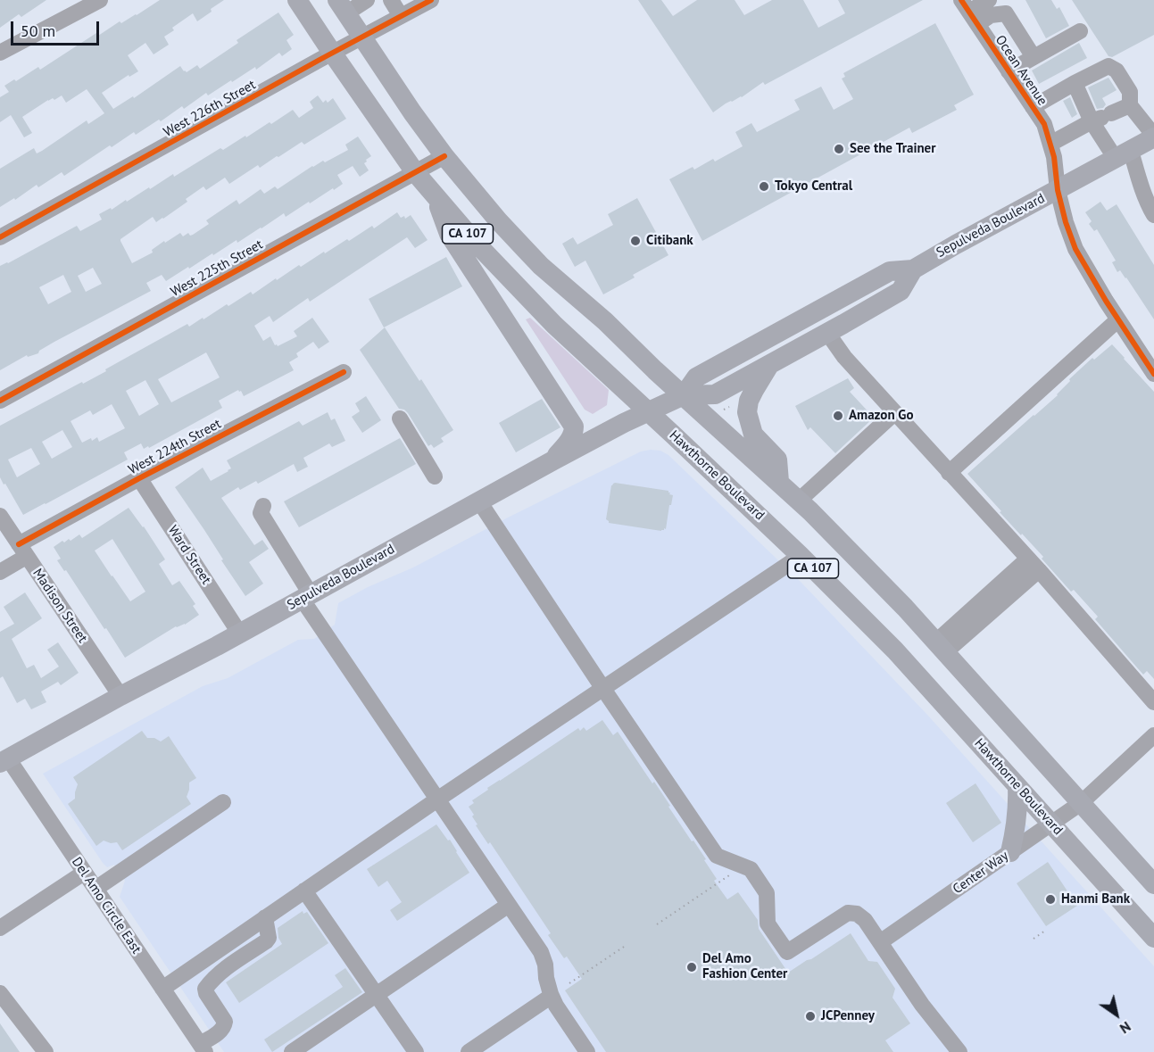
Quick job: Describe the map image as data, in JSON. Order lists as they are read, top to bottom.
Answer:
{
  "streets": {
    "main road": ["Sepulveda Boulevard", "CA 107", "Hawthorne Boulevard"],
    "street": [
      "Ocean Avenue",
      "West 226th Street",
      "West 225th Street",
      "West 224th Street",
      "Ward Street",
      "Madison Street",
      "Center Way",
      "Del Amo Circle East"
    ]
  },
  "crossings": [
    ["Ocean Avenue", "Sepulveda Boulevard"],
    ["West 226th Street", "CA 107"],
    ["West 226th Street", "Hawthorne Boulevard"],
    ["Sepulveda Boulevard", "CA 107"],
    ["Sepulveda Boulevard", "Hawthorne Boulevard"],
    ["Sepulveda Boulevard", "Ward Street"],
    ["Sepulveda Boulevard", "Madison Street"],
    ["Sepulveda Boulevard", "Del Amo Circle East"],
    ["CA 107", "West 225th Street"],
    ["CA 107", "Center Way"],
    ["West 225th Street", "Hawthorne Boulevard"],
    ["West 224th Street", "Ward Street"],
    ["West 224th Street", "Madison Street"],
    ["Hawthorne Boulevard", "Center Way"]
  ],
  "places": [
    "See the Trainer",
    "Tokyo Central",
    "Citibank",
    "Amazon Go",
    "Hanmi Bank",
    "Del Amo Fashion Center",
    "JCPenney"
  ],
  "scale_bar": "50 m",
  "north": "bottom right"
}
